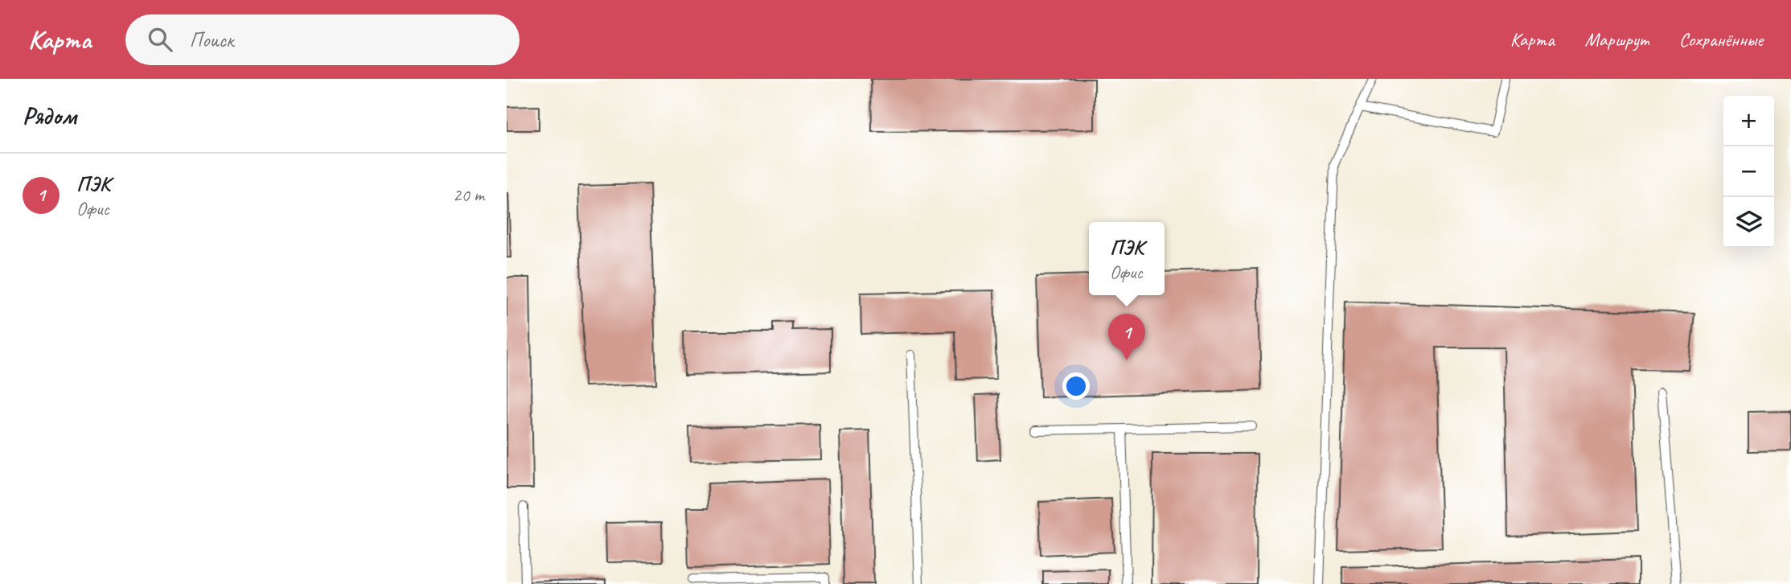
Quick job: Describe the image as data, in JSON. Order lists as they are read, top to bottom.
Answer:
{
  "page": {
    "header": "Карта",
    "search": "Поиск",
    "nav": ["Карта", "Маршрут", "Сохранённые"],
    "heading": "Рядом",
    "map_buttons": ["+", "−"],
    "list": [
      {
        "mark": "1",
        "name": "ПЭК",
        "note": "Офис",
        "value": "20 m"
      }
    ],
    "popup": ["ПЭК", "Офис"],
    "pins": "1"
  }
}
